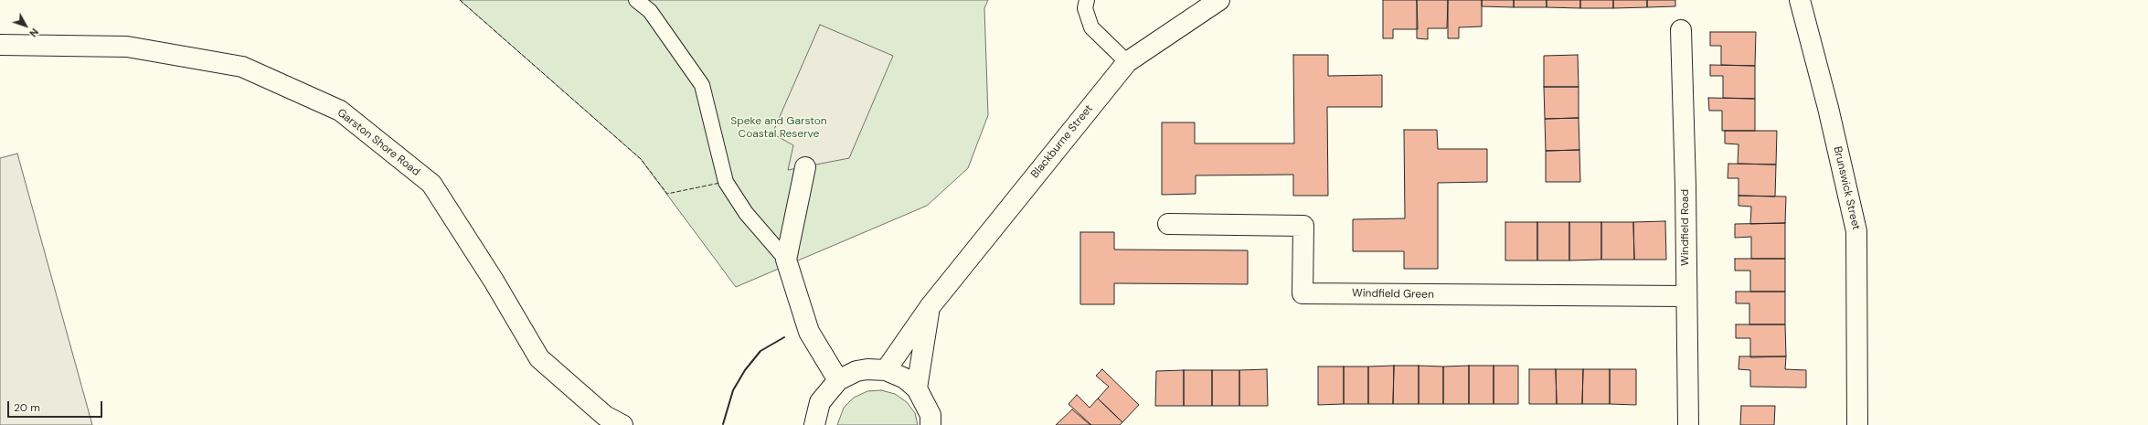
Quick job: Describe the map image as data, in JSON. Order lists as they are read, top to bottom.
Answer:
{
  "streets": {
    "street": [
      "Blackburne Street",
      "Garston Shore Road",
      "Brunswick Street",
      "Windfield Road",
      "Windfield Green"
    ]
  },
  "crossings": [
    ["Windfield Road", "Windfield Green"]
  ],
  "parks": ["Speke and Garston Coastal Reserve"],
  "scale_bar": "20 m",
  "north": "bottom right"
}
